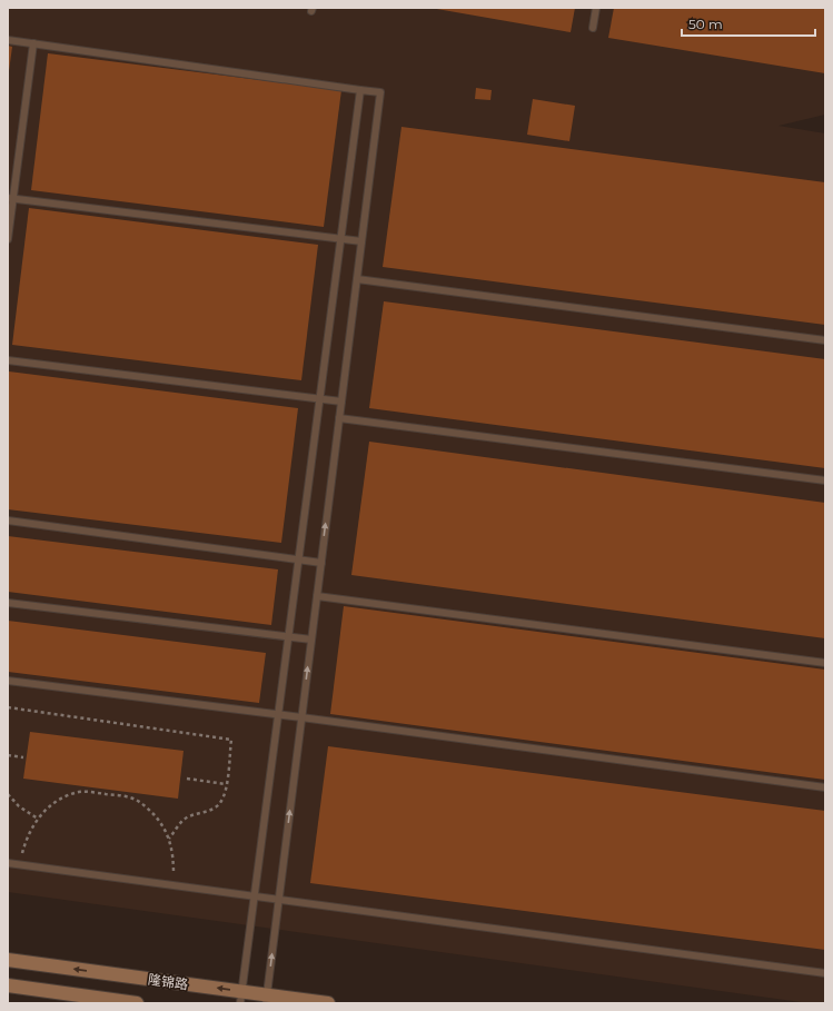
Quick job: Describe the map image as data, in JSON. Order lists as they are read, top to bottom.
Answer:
{
  "streets": {
    "main road": ["隆锦路"]
  },
  "scale_bar": "50 m"
}
